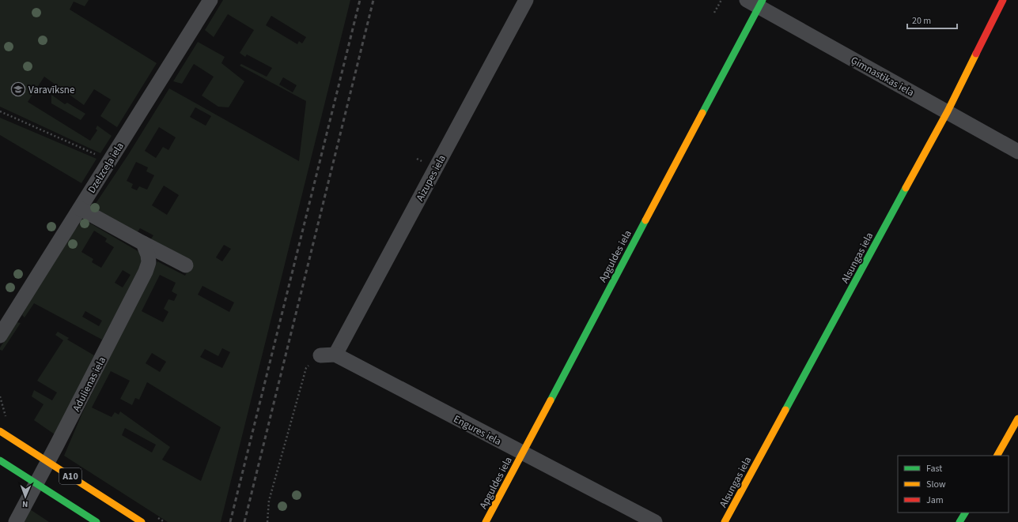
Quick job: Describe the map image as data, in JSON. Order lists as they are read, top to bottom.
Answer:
{
  "streets": {
    "main road": ["Apguldes iela", "Alsungas iela", "A10"],
    "street": [
      "Ģimnastikas iela",
      "Dzelzceļa iela",
      "Aizupes iela",
      "Adulienas iela",
      "Engures iela"
    ]
  },
  "crossings": [
    ["Ģimnastikas iela", "Apguldes iela"],
    ["Ģimnastikas iela", "Alsungas iela"],
    ["Aizupes iela", "Engures iela"],
    ["Apguldes iela", "Engures iela"]
  ],
  "places": {
    "school or university": ["Varavīksne"]
  },
  "legend": ["Fast", "Slow", "Jam"],
  "scale_bar": "20 m",
  "north": "bottom"
}
